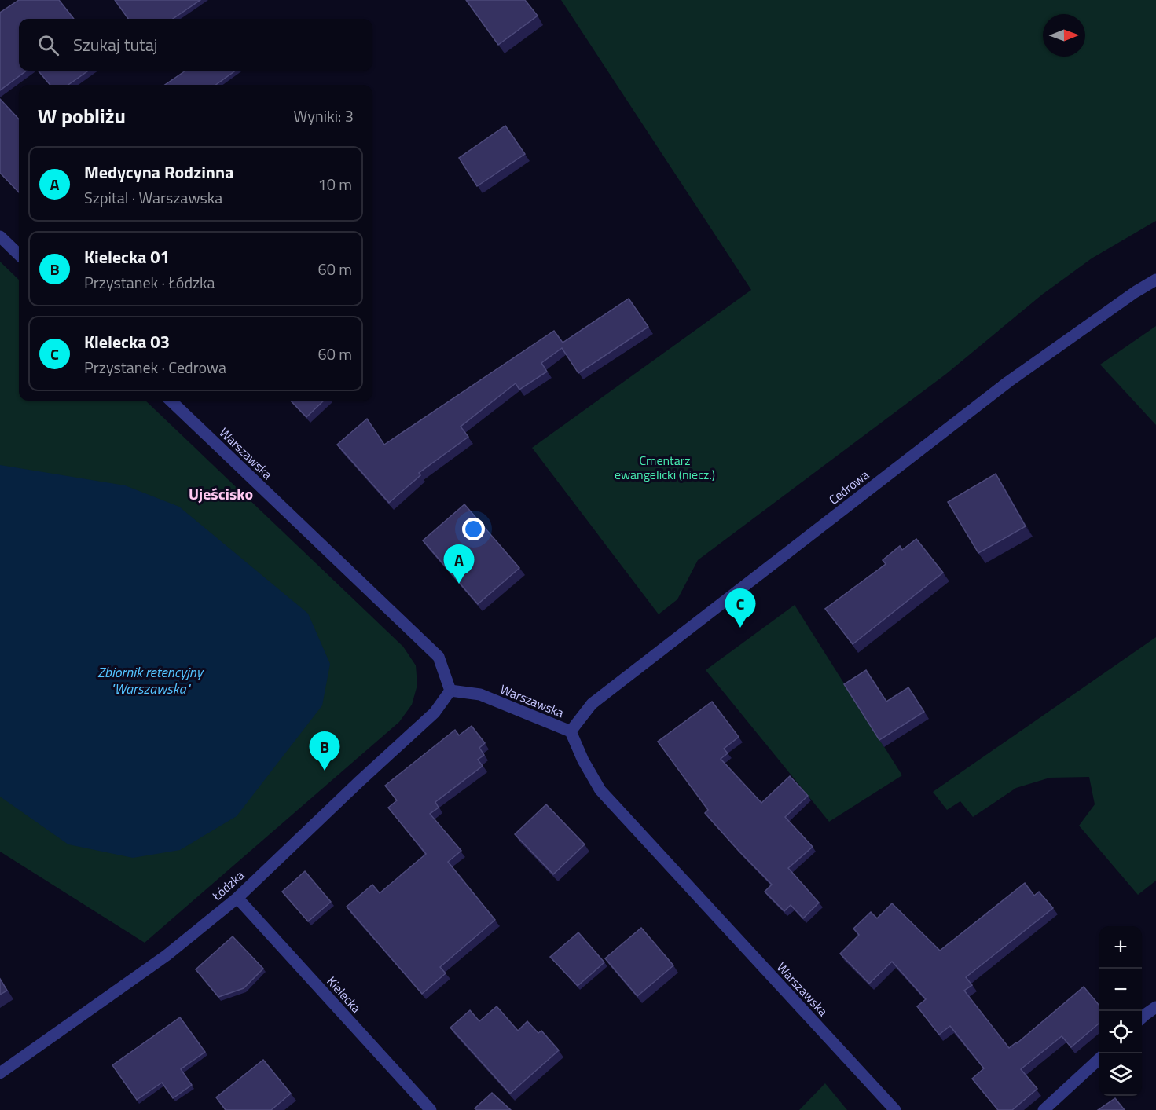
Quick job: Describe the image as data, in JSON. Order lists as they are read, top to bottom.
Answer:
{
  "streets": {
    "street": [
      "Warszawska",
      "Cedrowa",
      "Łódzka",
      "Kielecka"
    ]
  },
  "crossings": [
    ["Warszawska", "Cedrowa"],
    ["Warszawska", "Łódzka"],
    ["Łódzka", "Kielecka"]
  ],
  "districts": ["Ujeścisko"],
  "water": ["Zbiornik retencyjny \"Warszawska\""],
  "parks": ["Cmentarz ewangelicki (niecz.)"],
  "north": "right",
  "page": {
    "search": "Szukaj tutaj",
    "heading": ["W pobliżu", "Wyniki: 3"],
    "list": [
      {
        "mark": "A",
        "name": "Medycyna Rodzinna",
        "note": "Szpital · Warszawska",
        "value": "10 m"
      },
      {
        "mark": "B",
        "name": "Kielecka 01",
        "note": "Przystanek · Łódzka",
        "value": "60 m"
      },
      {
        "mark": "C",
        "name": "Kielecka 03",
        "note": "Przystanek · Cedrowa",
        "value": "60 m"
      }
    ],
    "pins": ["A", "C", "B"],
    "map_buttons": ["+", "−"]
  }
}
